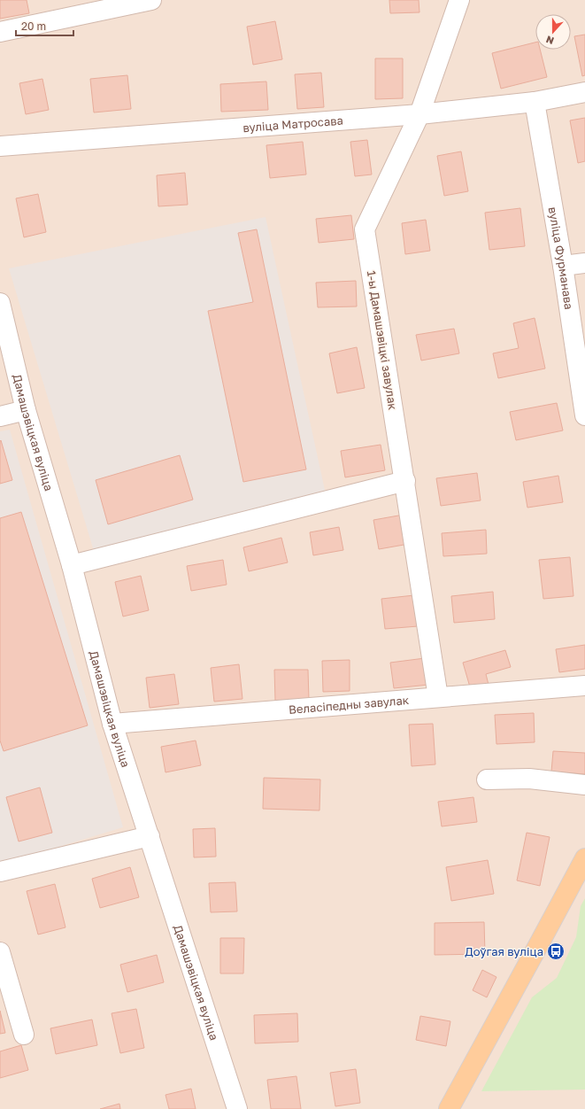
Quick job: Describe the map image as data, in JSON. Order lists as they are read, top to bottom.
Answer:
{
  "streets": {
    "street": [
      "вуліца Матросава",
      "вуліца Фурманава",
      "1-ы Дамашэвіцкі завулак",
      "Дамашэвіцкая вуліца",
      "Веласіпедны завулак"
    ]
  },
  "crossings": [
    ["вуліца Матросава", "вуліца Фурманава"],
    ["вуліца Матросава", "1-ы Дамашэвіцкі завулак"],
    ["1-ы Дамашэвіцкі завулак", "Веласіпедны завулак"],
    ["Дамашэвіцкая вуліца", "Веласіпедны завулак"]
  ],
  "places": {
    "bus stop": ["Доўгая вуліца"]
  },
  "scale_bar": "20 m",
  "north": "bottom"
}
